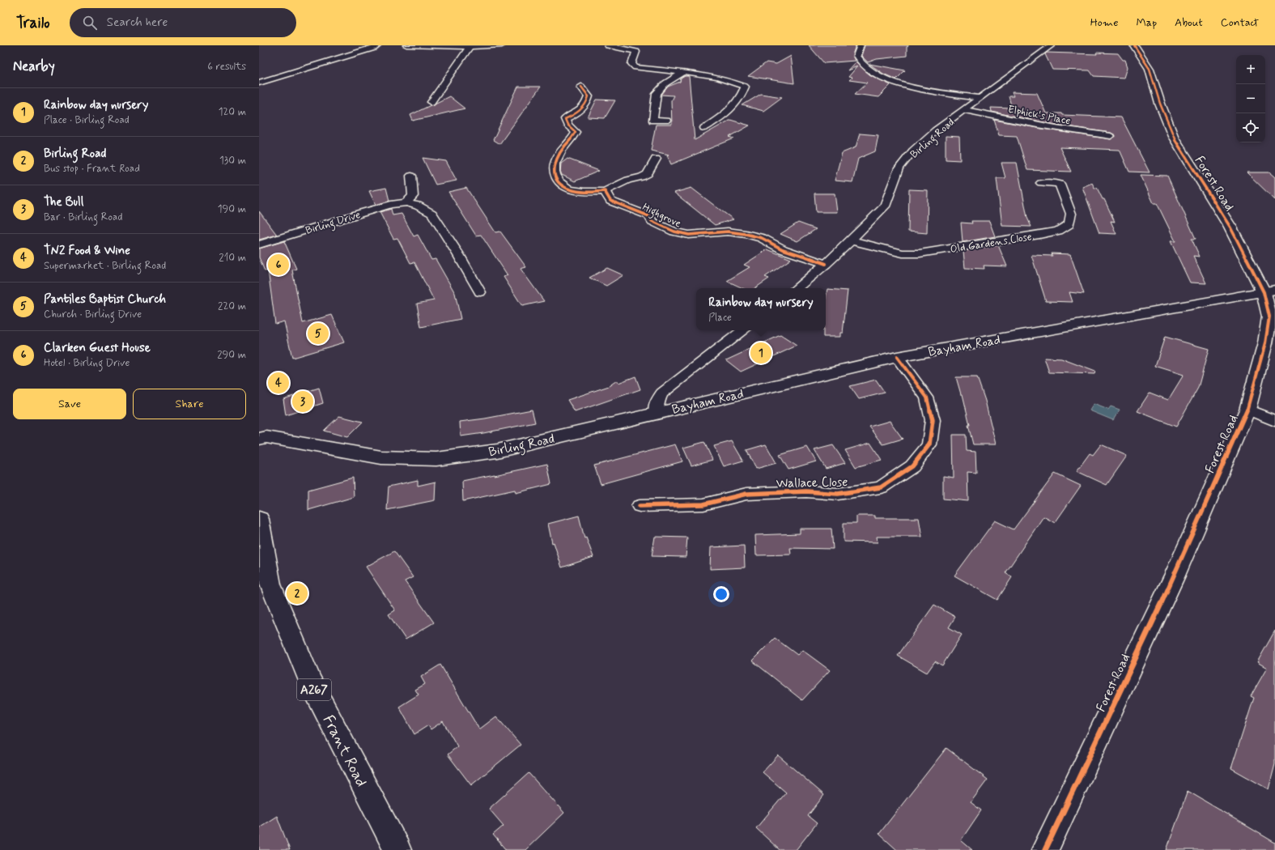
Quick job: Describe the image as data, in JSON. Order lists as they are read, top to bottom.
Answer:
{
  "streets": {
    "street": [
      "Elphick's Place",
      "Birling Road",
      "Forest Road",
      "Highgrove",
      "Birling Drive",
      "Old Gardens Close",
      "Bayham Road",
      "Wallace Close",
      "A267",
      "Frant Road"
    ]
  },
  "crossings": [
    ["Elphick's Place", "Birling Road"],
    ["Birling Road", "Highgrove"],
    ["Birling Road", "Old Gardens Close"],
    ["Birling Road", "Bayham Road"],
    ["Forest Road", "Bayham Road"],
    ["Bayham Road", "Wallace Close"]
  ],
  "page": {
    "header": "Trailo",
    "search": "Search here",
    "nav": [
      "Home",
      "Map",
      "About",
      "Contact"
    ],
    "heading": ["Nearby", "6 results"],
    "map_buttons": ["+", "−"],
    "list": [
      {
        "mark": "1",
        "name": "Rainbow day nursery",
        "note": "Place · Birling Road",
        "value": "120 m"
      },
      {
        "mark": "2",
        "name": "Birling Road",
        "note": "Bus stop · Frant Road",
        "value": "130 m"
      },
      {
        "mark": "3",
        "name": "The Bull",
        "note": "Bar · Birling Road",
        "value": "190 m"
      },
      {
        "mark": "4",
        "name": "TN2 Food & Wine",
        "note": "Supermarket · Birling Road",
        "value": "210 m"
      },
      {
        "mark": "5",
        "name": "Pantiles Baptist Church",
        "note": "Church · Birling Drive",
        "value": "220 m"
      },
      {
        "mark": "6",
        "name": "Clarken Guest House",
        "note": "Hotel · Birling Drive",
        "value": "290 m"
      }
    ],
    "pins": [
      "6",
      "5",
      "1",
      "4",
      "3",
      "2"
    ],
    "popup": ["Rainbow day nursery", "Place"],
    "buttons": ["Save", "Share"]
  }
}
